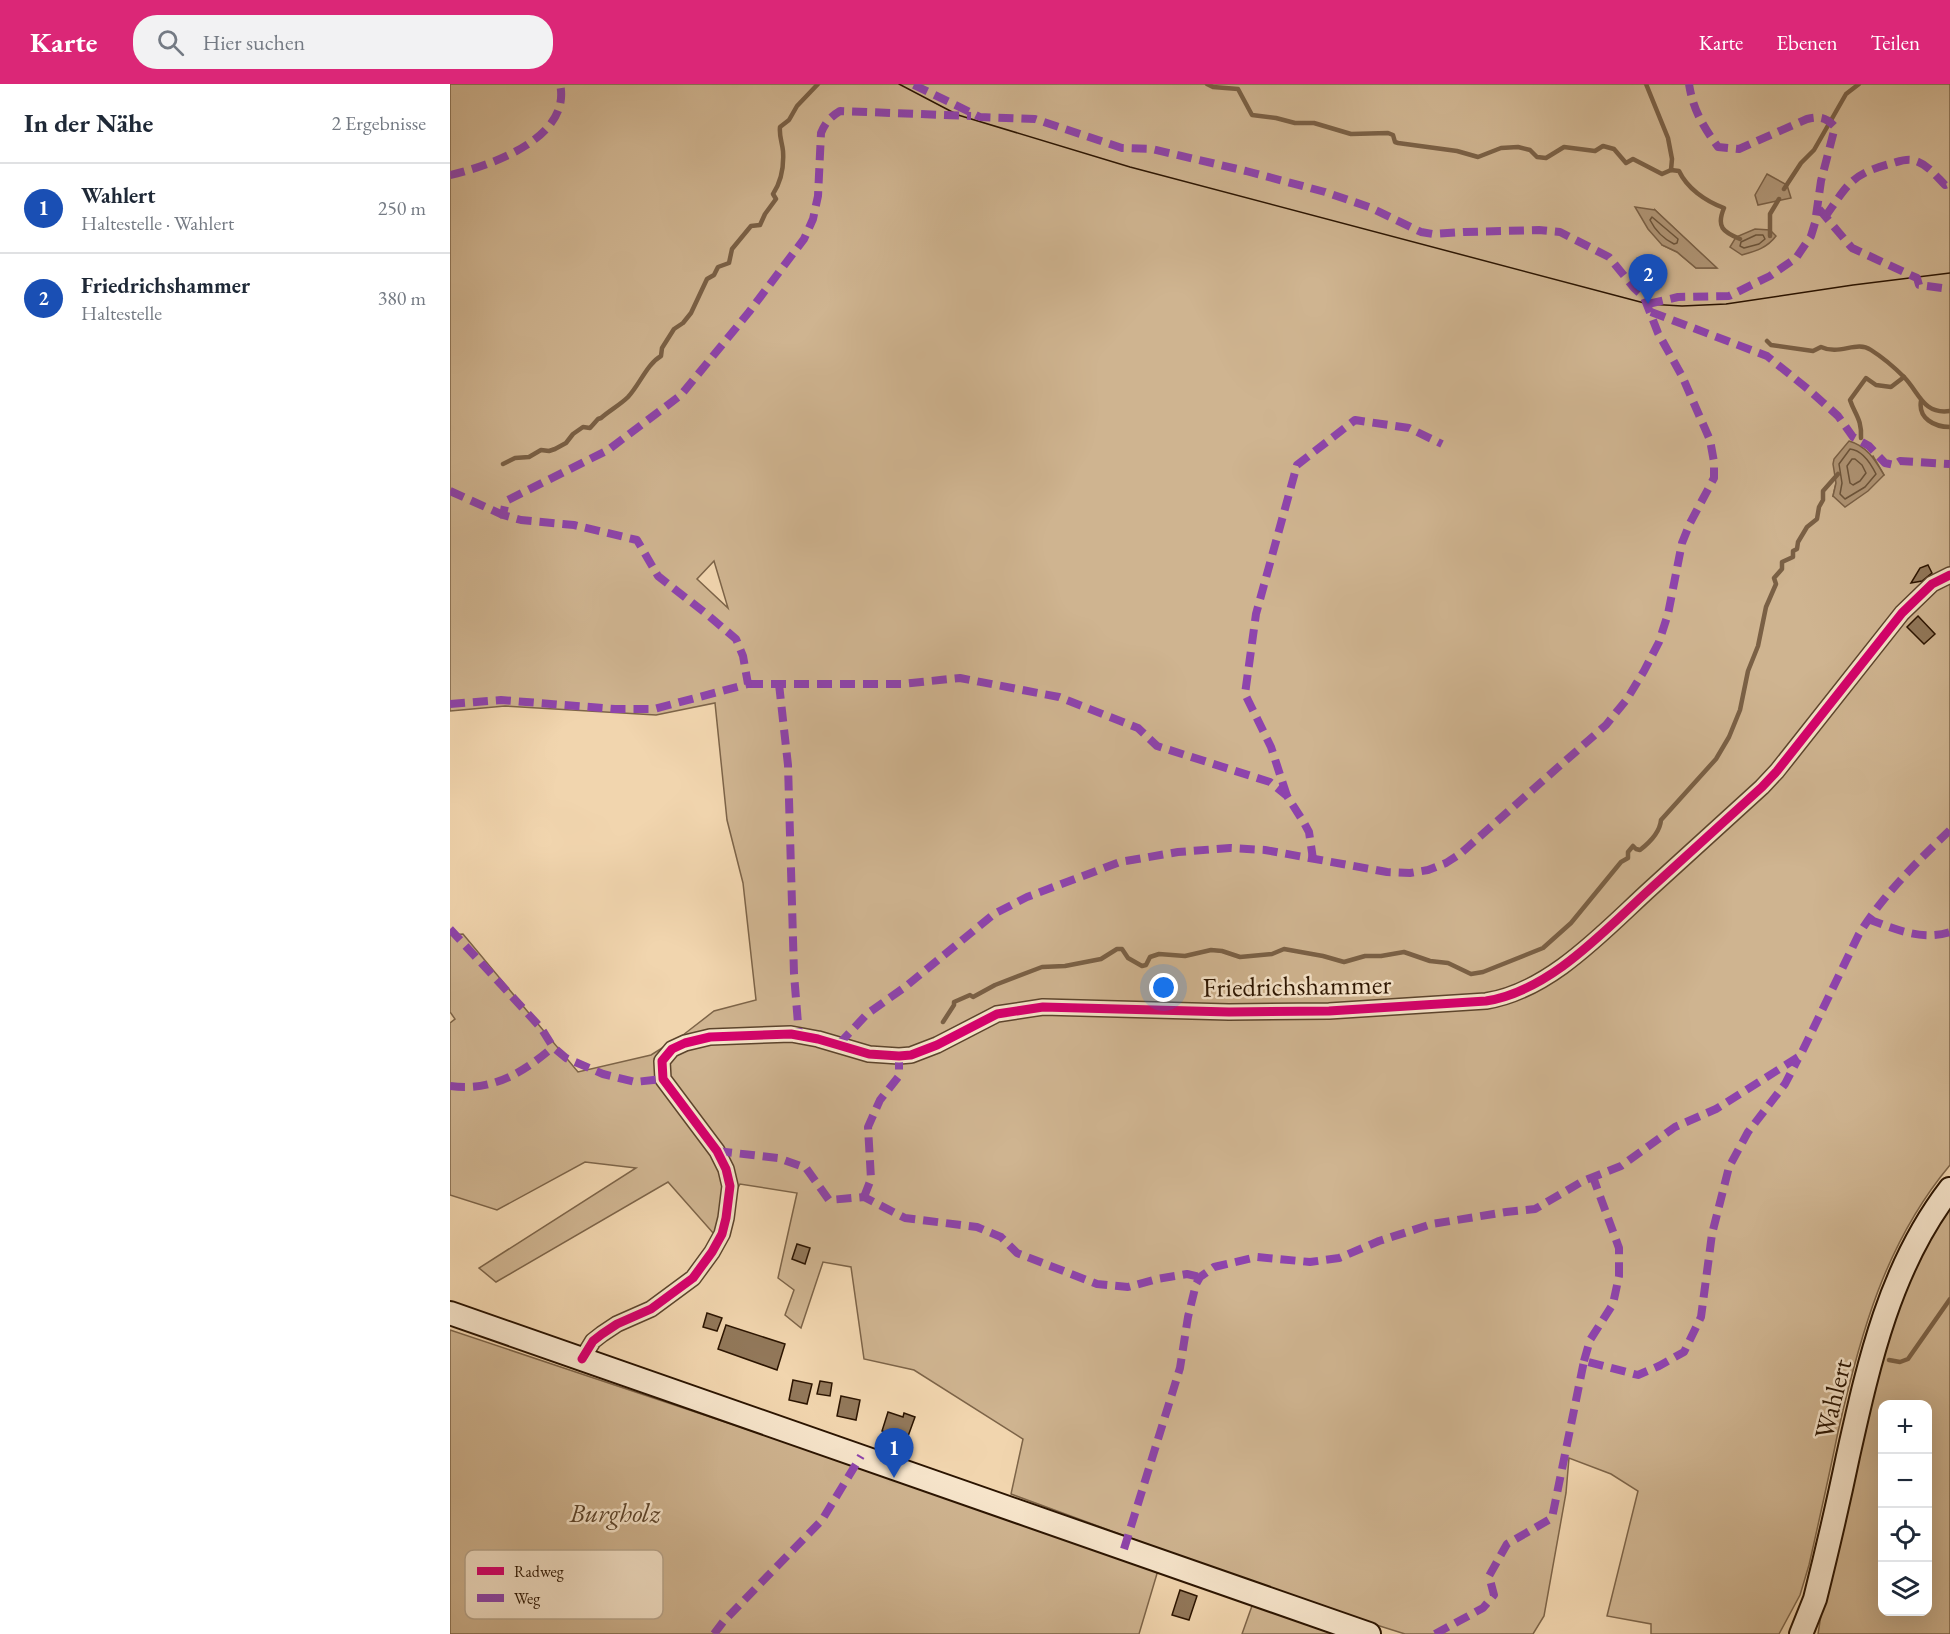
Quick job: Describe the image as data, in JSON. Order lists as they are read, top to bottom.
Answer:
{
  "streets": {
    "main road": ["Wahlert"],
    "street": ["Friedrichshammer"]
  },
  "parks": ["Burgholz"],
  "legend": ["Radweg", "Weg"],
  "page": {
    "header": "Karte",
    "search": "Hier suchen",
    "nav": ["Karte", "Ebenen", "Teilen"],
    "heading": ["In der Nähe", "2 Ergebnisse"],
    "list": [
      {
        "mark": "1",
        "name": "Wahlert",
        "note": "Haltestelle · Wahlert",
        "value": "250 m"
      },
      {
        "mark": "2",
        "name": "Friedrichshammer",
        "note": "Haltestelle",
        "value": "380 m"
      }
    ],
    "pins": ["2", "1"],
    "map_buttons": ["+", "−"]
  }
}
